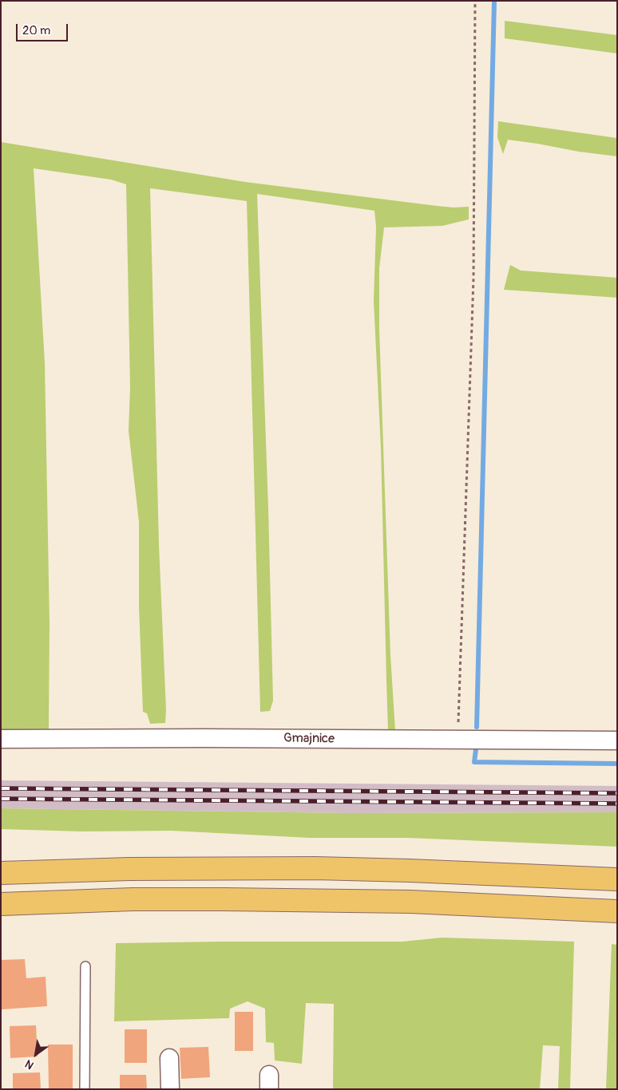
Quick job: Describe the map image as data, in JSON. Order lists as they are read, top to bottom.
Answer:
{
  "streets": {
    "street": ["Gmajnice"]
  },
  "scale_bar": "20 m",
  "north": "bottom left"
}
